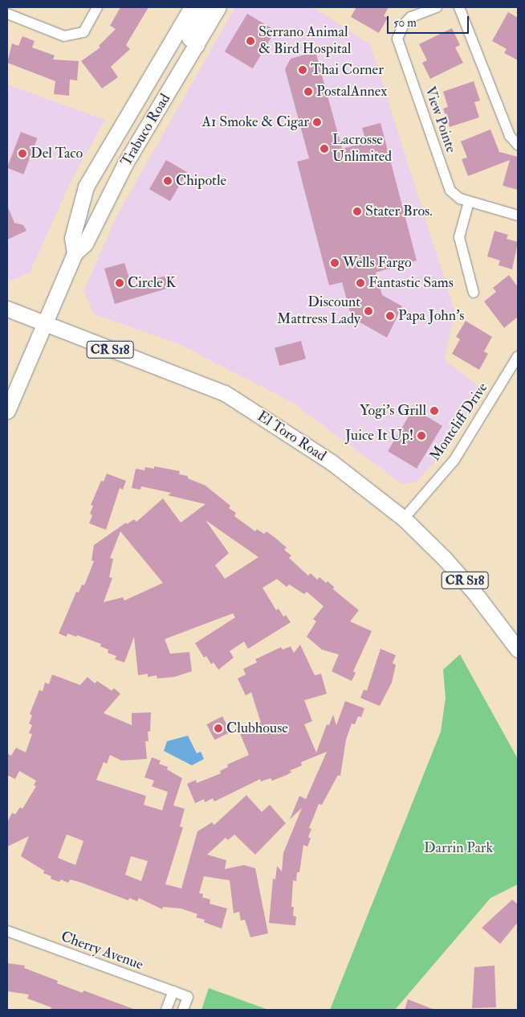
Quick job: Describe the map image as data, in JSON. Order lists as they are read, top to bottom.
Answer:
{
  "streets": {
    "main road": ["Trabuco Road", "CR S18", "El Toro Road"],
    "street": ["View Pointe", "Montcliff Drive", "Cherry Avenue"]
  },
  "crossings": [
    ["Trabuco Road", "El Toro Road"],
    ["Montcliff Drive", "El Toro Road"]
  ],
  "parks": ["Darrin Park"],
  "places": [
    "Serrano Animal & Bird Hospital",
    "Thai Corner",
    "PostalAnnex",
    "A1 Smoke & Cigar",
    "Lacrosse Unlimited",
    "Del Taco",
    "Chipotle",
    "Stater Bros.",
    "Wells Fargo",
    "Circle K",
    "Fantastic Sams",
    "Discount Mattress Lady",
    "Papa John's",
    "Yogi's Grill",
    "Juice It Up!",
    "Clubhouse"
  ],
  "scale_bar": "50 m"
}
